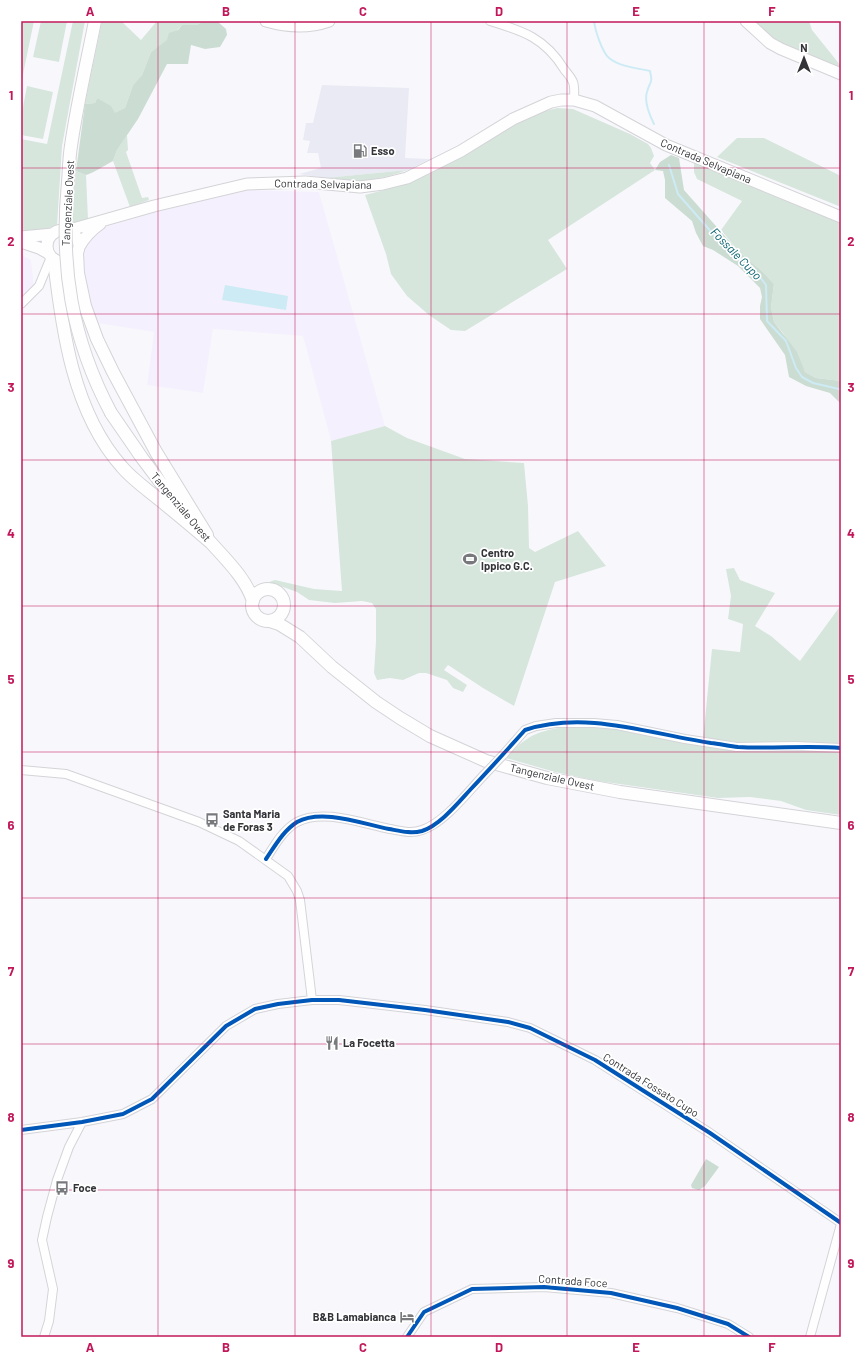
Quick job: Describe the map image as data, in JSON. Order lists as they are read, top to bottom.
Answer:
{
  "streets": {
    "main road": ["Contrada Selvapiana", "Tangenziale Ovest"],
    "street": ["Contrada Fossato Cupo", "Contrada Foce"]
  },
  "water": ["Fossale Cupo"],
  "places": {
    "fuel station": ["Esso"],
    "sports": ["Centro Ippico G.C."],
    "bus stop": ["Santa Maria de Foras 3", "Foce"],
    "restaurant": ["La Focetta"],
    "hotel": ["B&B Lamabianca"]
  },
  "north": "top",
  "grid": {
    "columns": [
      "A",
      "B",
      "C",
      "D",
      "E",
      "F"
    ],
    "rows": [
      "1",
      "2",
      "3",
      "4",
      "5",
      "6",
      "7",
      "8",
      "9"
    ]
  }
}
